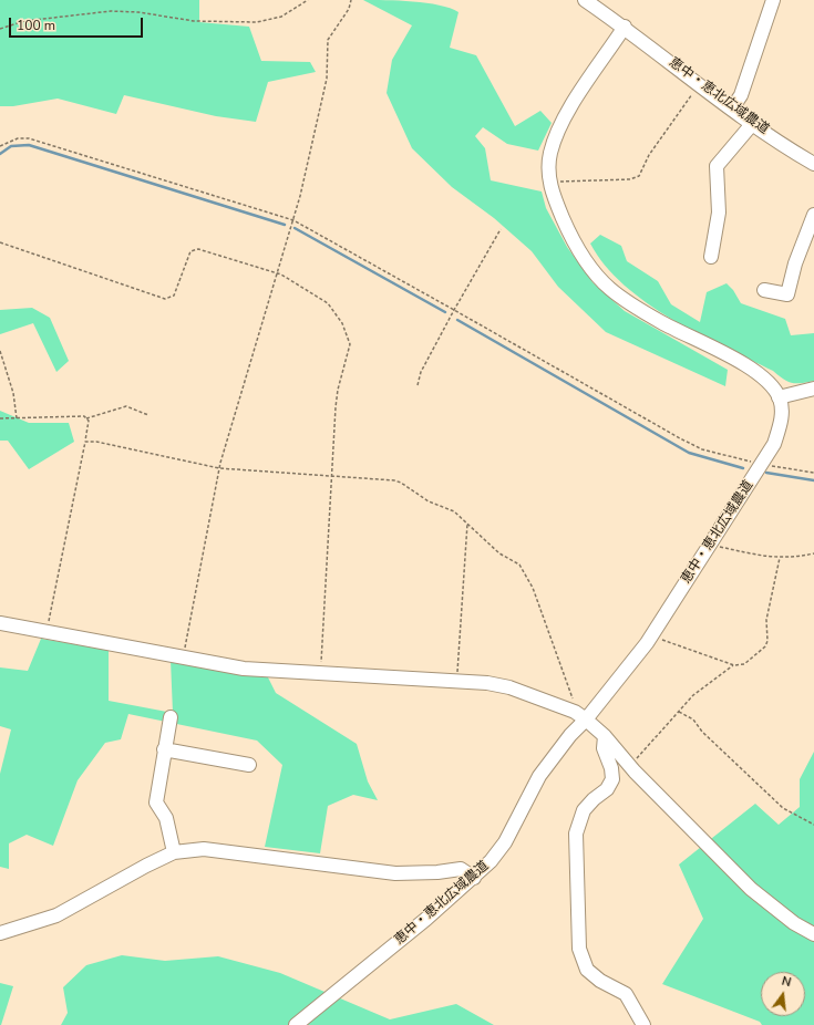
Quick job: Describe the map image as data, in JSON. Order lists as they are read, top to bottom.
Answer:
{
  "streets": {
    "street": ["恵中・恵北広域農道"]
  },
  "scale_bar": "100 m",
  "north": "top"
}
